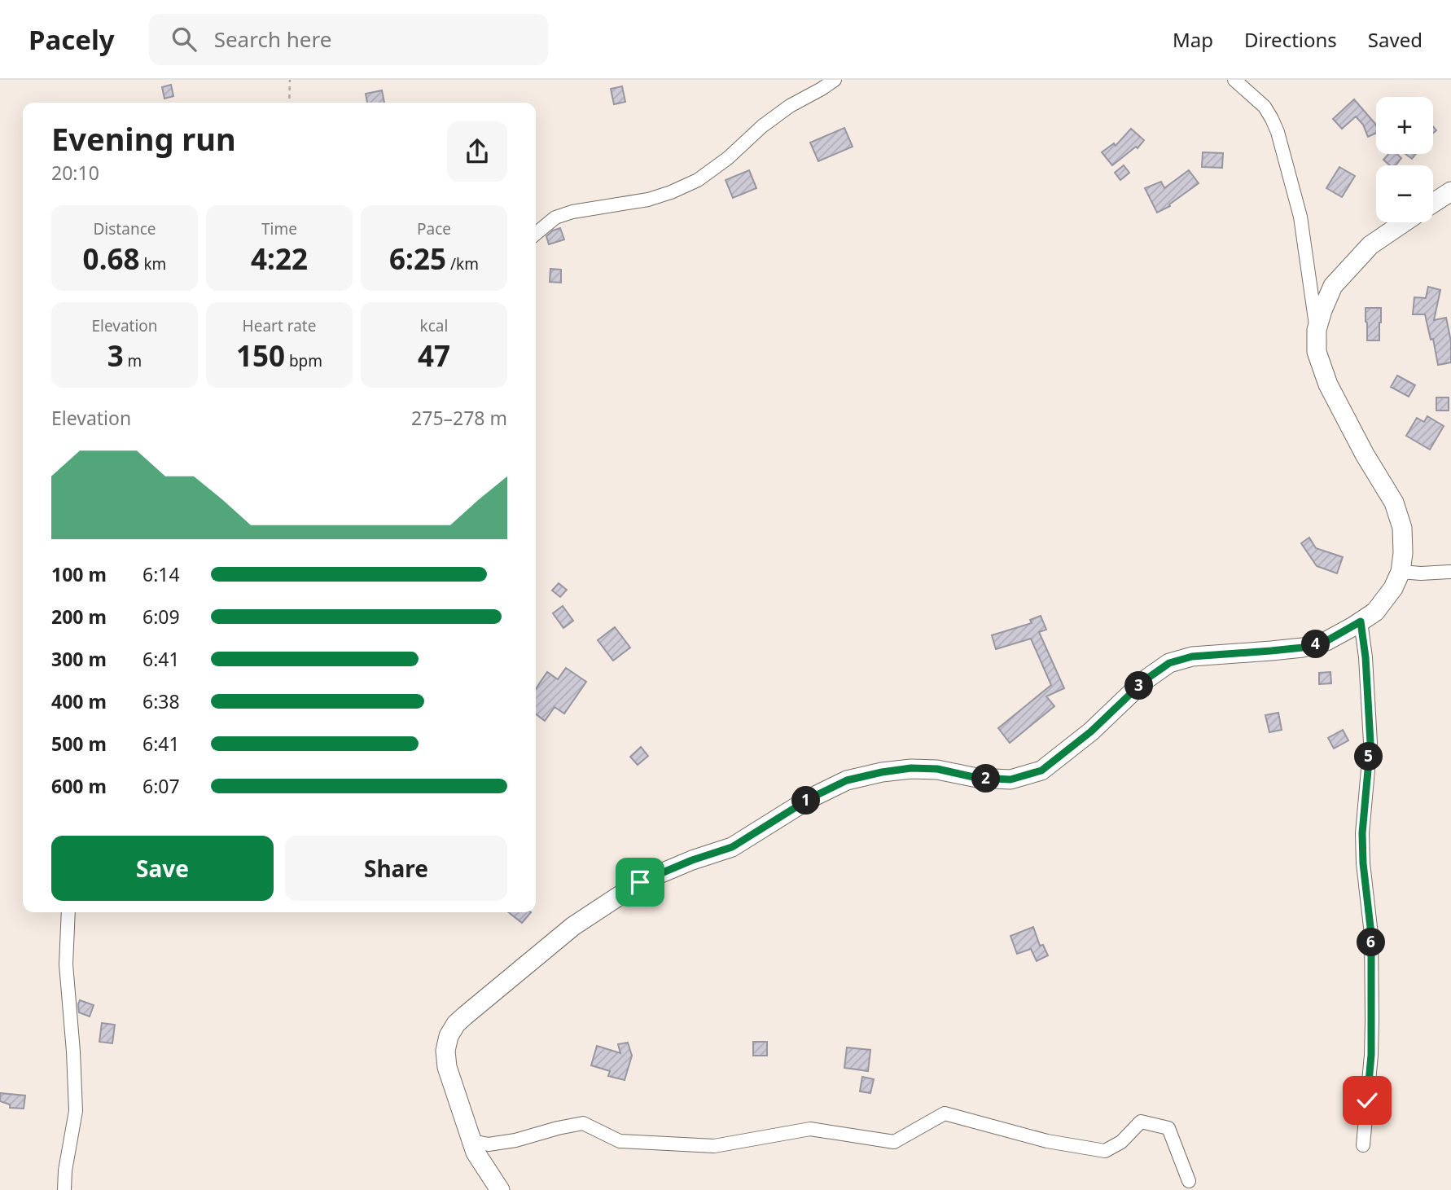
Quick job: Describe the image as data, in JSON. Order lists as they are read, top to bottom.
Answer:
{
  "page": {
    "header": "Pacely",
    "search": "Search here",
    "nav": ["Map", "Directions", "Saved"],
    "map_buttons": ["+", "−"],
    "heading": ["Evening run", "20:10"],
    "stats": [
      ["Distance", "0.68 km"],
      ["Time", "4:22"],
      ["Pace", "6:25 /km"],
      ["Elevation", "3 m"],
      ["Heart rate", "150 bpm"],
      ["kcal", "47"]
    ],
    "chart": ["Elevation", "275–278 m"],
    "list": [
      {
        "name": "100 m",
        "note": "6:14"
      },
      {
        "name": "200 m",
        "note": "6:09"
      },
      {
        "name": "300 m",
        "note": "6:41"
      },
      {
        "name": "400 m",
        "note": "6:38"
      },
      {
        "name": "500 m",
        "note": "6:41"
      },
      {
        "name": "600 m",
        "note": "6:07"
      }
    ],
    "pins": [
      "4",
      "3",
      "5",
      "2",
      "1",
      "6"
    ],
    "buttons": ["Save", "Share"]
  }
}
